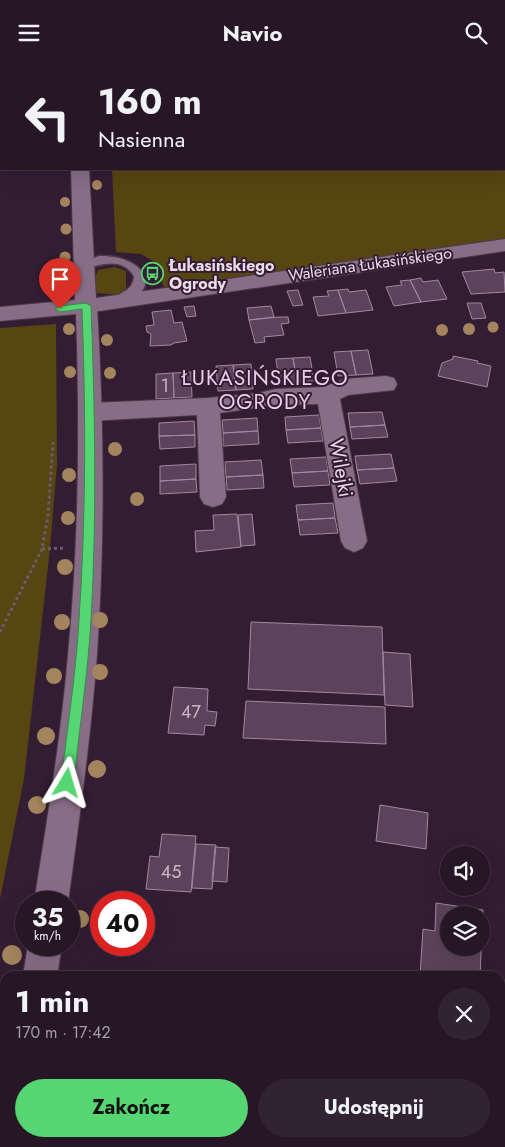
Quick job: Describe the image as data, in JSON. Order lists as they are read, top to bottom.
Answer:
{
  "streets": {
    "street": ["Waleriana Łukasińskiego", "Wilejki"]
  },
  "districts": ["ŁUKASIŃSKIEGO OGRODY"],
  "places": {
    "bus stop": ["Łukasińskiego Ogrody"]
  },
  "house_numbers": ["1", "47", "45"],
  "page": {
    "header": "Navio",
    "turn": ["160 m", "Nasienna"],
    "speed": "35 km/h",
    "limit": "40",
    "heading": ["1 min", "170 m · 17:42"],
    "buttons": ["Zakończ", "Udostępnij"]
  }
}
